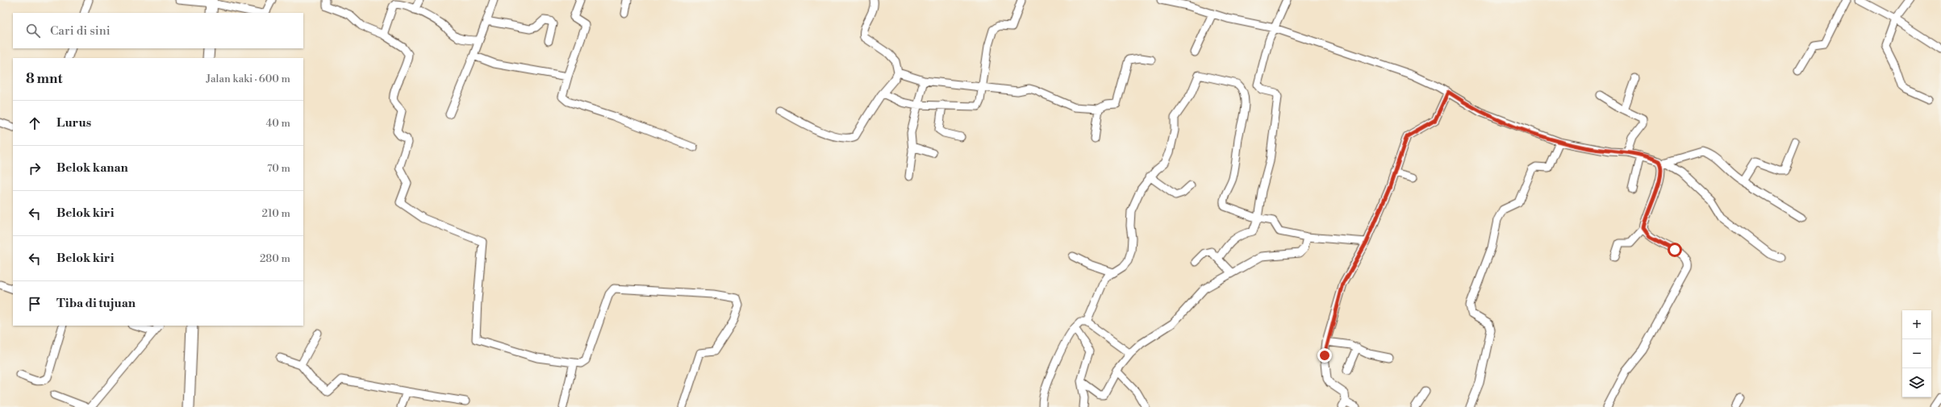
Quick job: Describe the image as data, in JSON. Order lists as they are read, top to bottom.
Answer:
{
  "page": {
    "search": "Cari di sini",
    "heading": ["8 mnt", "Jalan kaki · 600 m"],
    "list": [
      ["Lurus", "40 m"],
      ["Belok kanan", "70 m"],
      ["Belok kiri", "210 m"],
      ["Belok kiri", "280 m"],
      "Tiba di tujuan"
    ],
    "map_buttons": ["+", "−"]
  }
}
